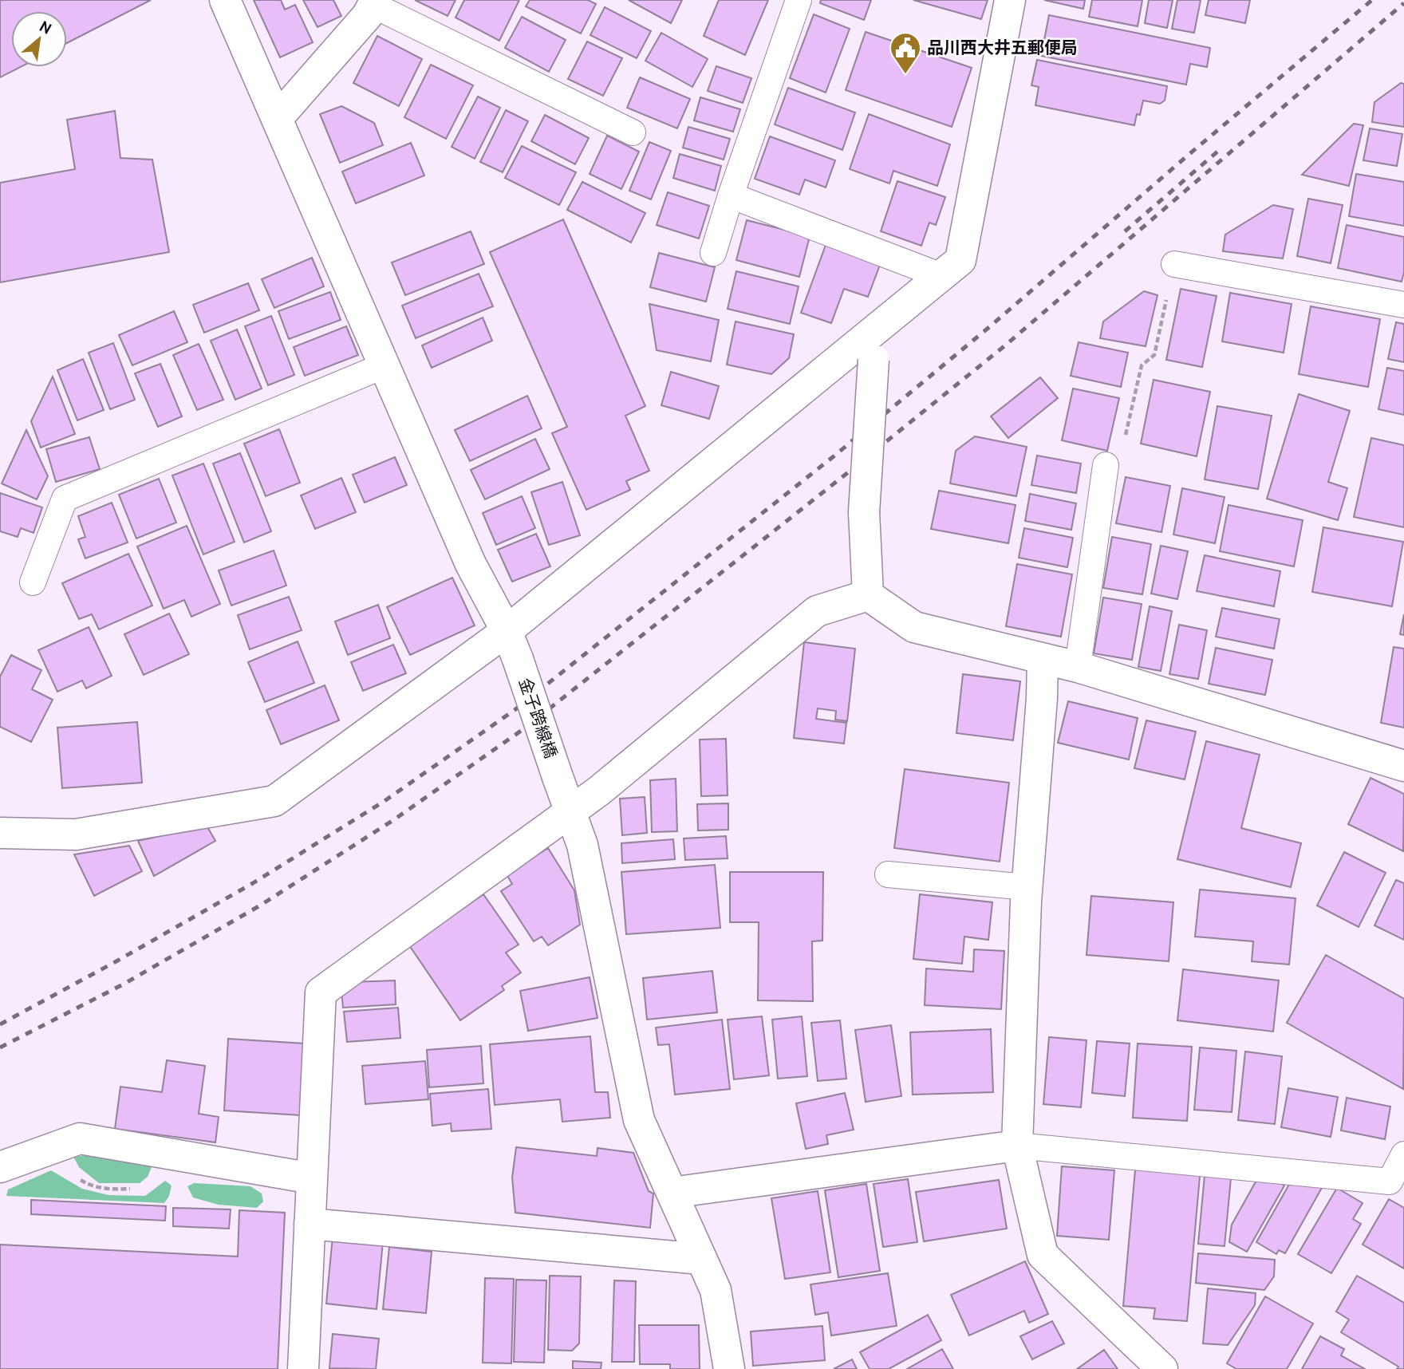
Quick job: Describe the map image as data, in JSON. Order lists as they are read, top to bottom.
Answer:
{
  "streets": {
    "street": ["金子跨線橋"]
  },
  "places": {
    "public building": ["品川西大井五郵便局"]
  },
  "north": "top right"
}
